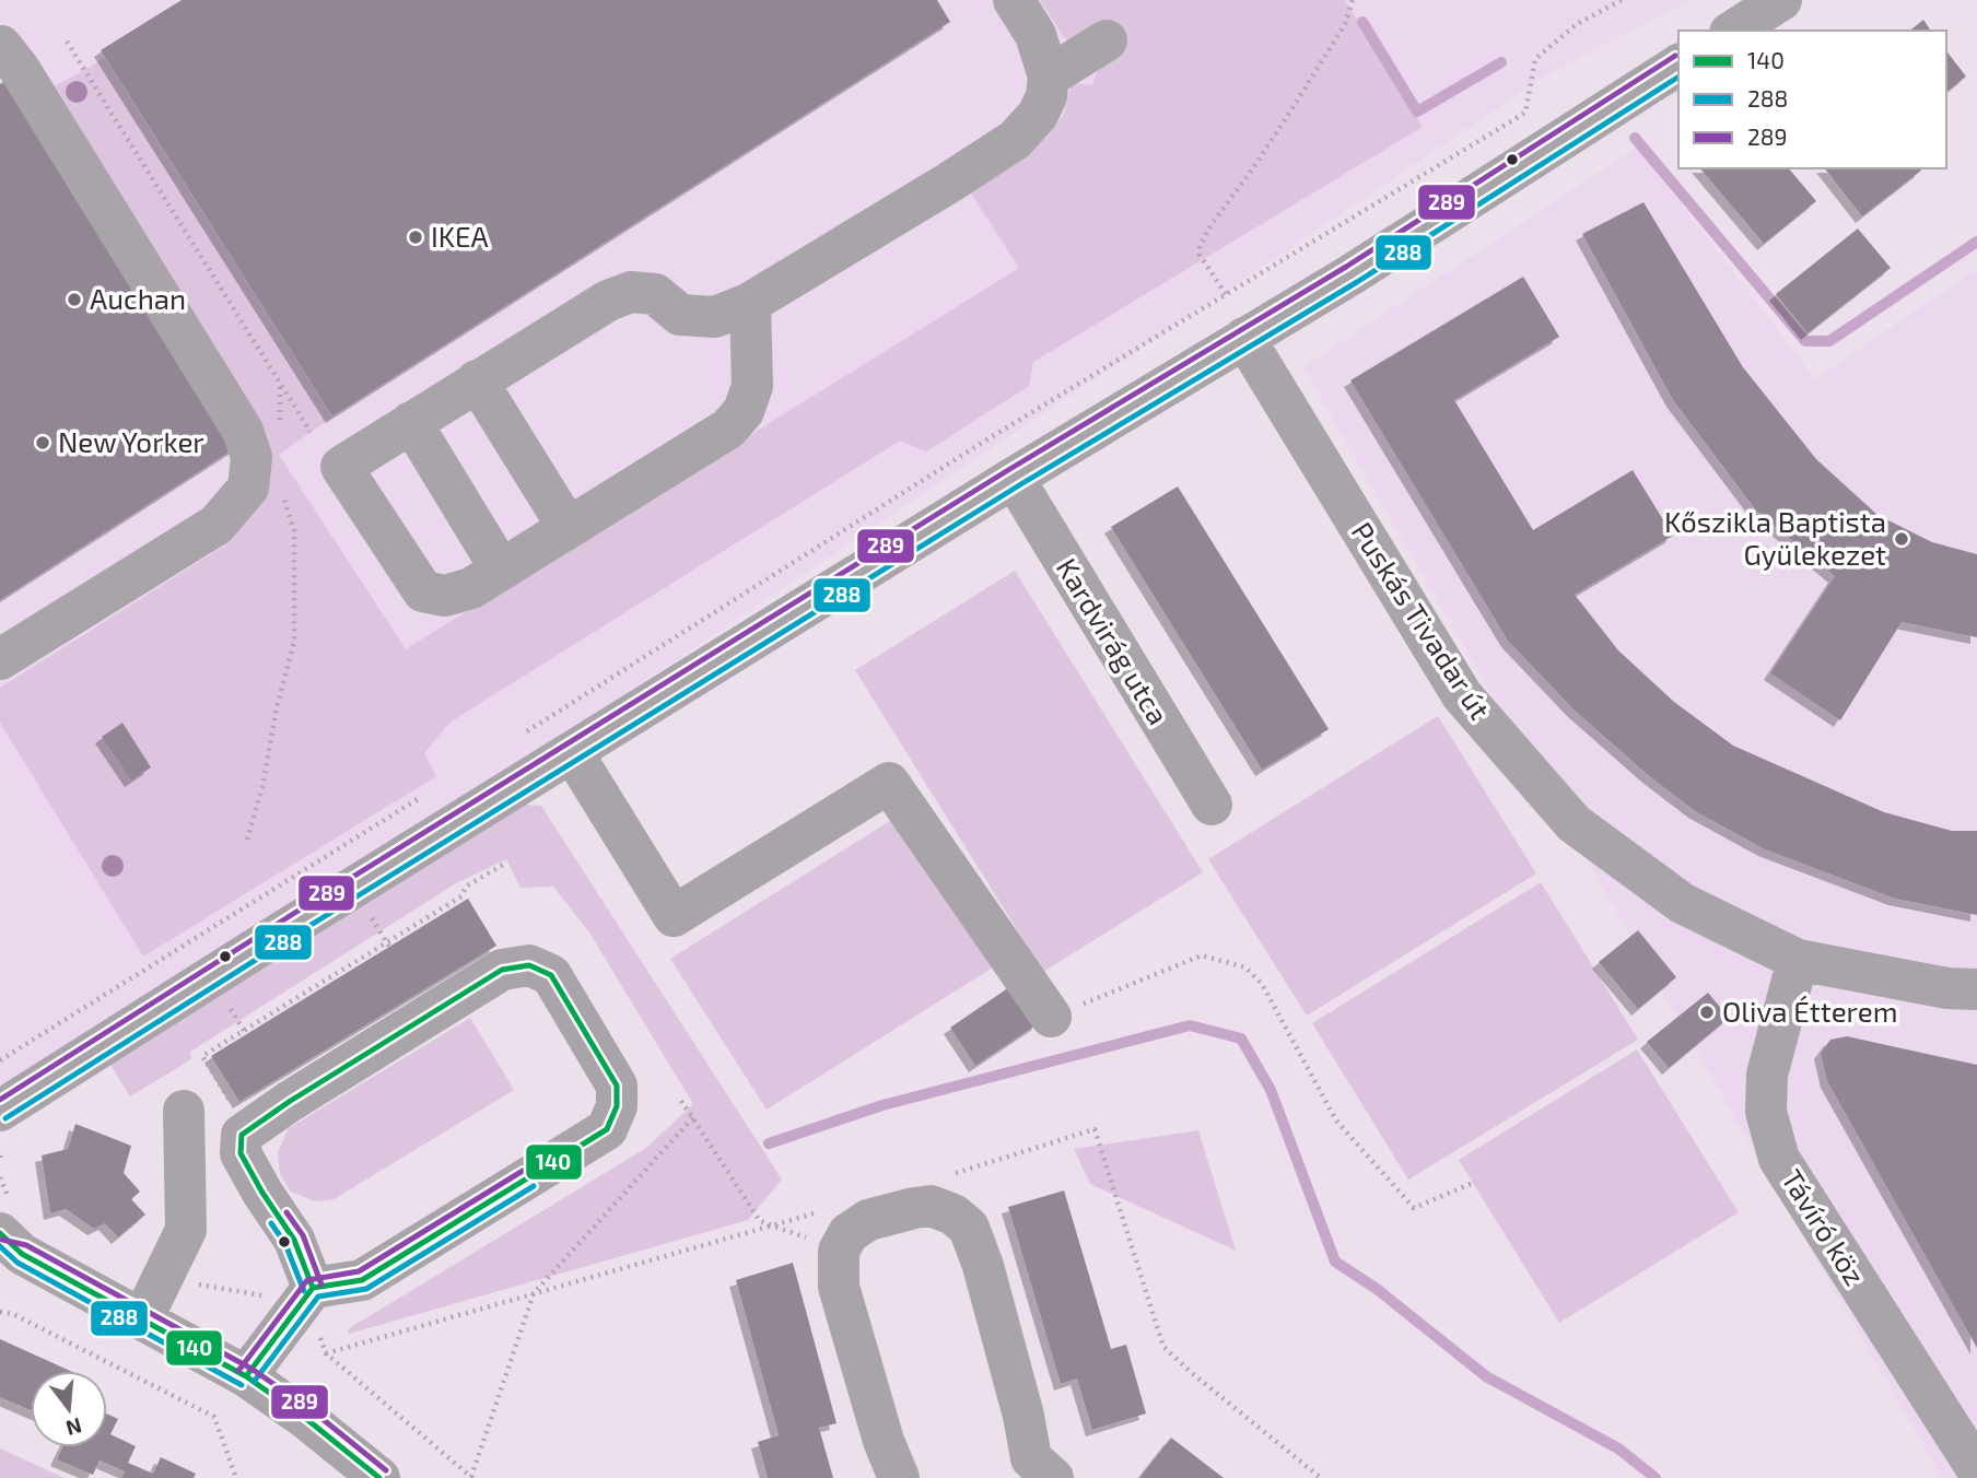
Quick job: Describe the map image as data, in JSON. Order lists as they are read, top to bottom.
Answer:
{
  "streets": {
    "street": ["Puskás Tivadar út", "Kardvirág utca", "Távíró köz"]
  },
  "crossings": [
    ["Puskás Tivadar út", "Távíró köz"]
  ],
  "places": [
    "IKEA",
    "Auchan",
    "New Yorker",
    "Kőszikla Baptista Gyülekezet",
    "Oliva Étterem"
  ],
  "lines": ["transit line 289", "transit line 288", "transit line 140"],
  "legend": ["140", "288", "289"],
  "north": "bottom"
}
